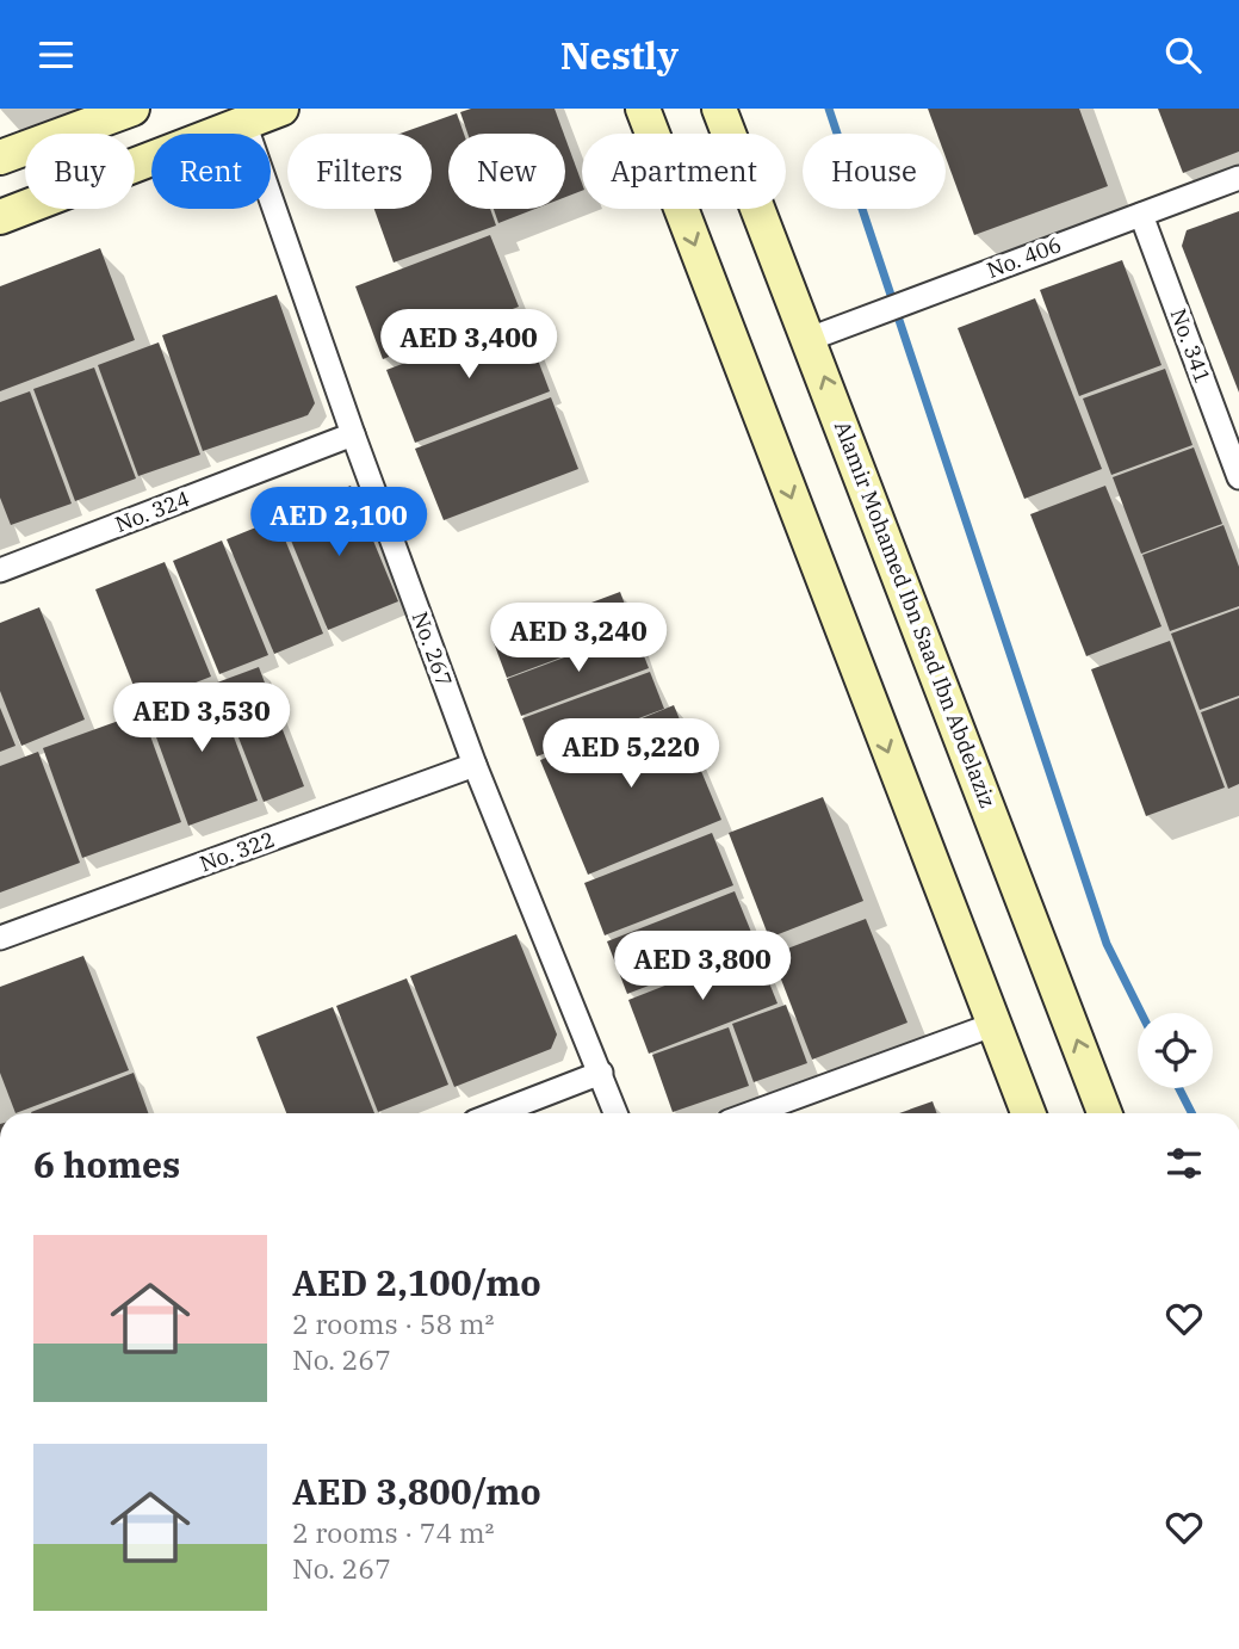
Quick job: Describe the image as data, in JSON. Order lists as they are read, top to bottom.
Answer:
{
  "streets": {
    "main road": ["Alamir Mohamed Ibn Saad Ibn Abdelaziz"],
    "street": [
      "No. 406",
      "No. 341",
      "No. 324",
      "No. 267",
      "No. 322"
    ]
  },
  "crossings": [
    ["No. 406", "No. 341"],
    ["No. 406", "Alamir Mohamed Ibn Saad Ibn Abdelaziz"],
    ["No. 324", "No. 267"],
    ["No. 267", "No. 322"]
  ],
  "page": {
    "header": "Nestly",
    "chip": [
      "Buy",
      "Rent",
      "Filters",
      "New",
      "Apartment",
      "House"
    ],
    "price": [
      "AED 3,400",
      "AED 2,100",
      "AED 3,240",
      "AED 3,530",
      "AED 5,220",
      "AED 3,800"
    ],
    "heading": "6 homes",
    "list": [
      {
        "name": "AED 2,100/mo",
        "note": "2 rooms · 58 m² · No. 267"
      },
      {
        "name": "AED 3,800/mo",
        "note": "2 rooms · 74 m² · No. 267"
      }
    ]
  }
}
